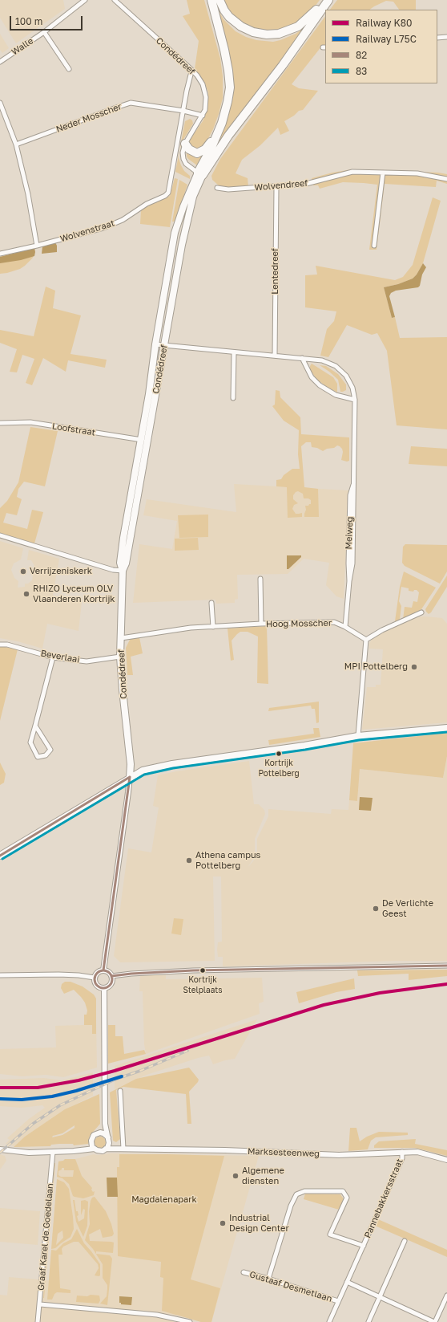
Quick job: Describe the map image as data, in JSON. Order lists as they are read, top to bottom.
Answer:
{
  "streets": {
    "main road": ["Condédreef"],
    "street": [
      "Walle",
      "Neder Mosscher",
      "Wolvendreef",
      "Wolvenstraat",
      "Lentedreef",
      "Loofstraat",
      "Meiweg",
      "Hoog Mosscher",
      "Beverlaai",
      "Marksesteenweg",
      "Pannebakkersstraat",
      "Graaf Karel de Goedelaan",
      "Gustaaf Desmetlaan"
    ]
  },
  "crossings": [
    ["Condédreef", "Neder Mosscher"],
    ["Condédreef", "Wolvenstraat"],
    ["Condédreef", "Loofstraat"],
    ["Condédreef", "Meiweg"],
    ["Condédreef", "Hoog Mosscher"],
    ["Condédreef", "Beverlaai"],
    ["Wolvendreef", "Lentedreef"],
    ["Lentedreef", "Meiweg"],
    ["Meiweg", "Hoog Mosscher"],
    ["Marksesteenweg", "Pannebakkersstraat"],
    ["Pannebakkersstraat", "Gustaaf Desmetlaan"]
  ],
  "parks": ["Magdalenapark"],
  "places": [
    "Verrijzeniskerk",
    "RHIZO Lyceum OLV Vlaanderen Kortrijk",
    "MPI Pottelberg",
    "Kortrijk Pottelberg",
    "Athena campus Pottelberg",
    "De Verlichte Geest",
    "Kortrijk Stelplaats",
    "Algemene diensten",
    "Industrial Design Center"
  ],
  "lines": [
    "transit line 83",
    "transit line 82",
    "rail line K80",
    "rail line L75C"
  ],
  "legend": [
    "Railway K80",
    "Railway L75C",
    "82",
    "83"
  ],
  "scale_bar": "100 m"
}
